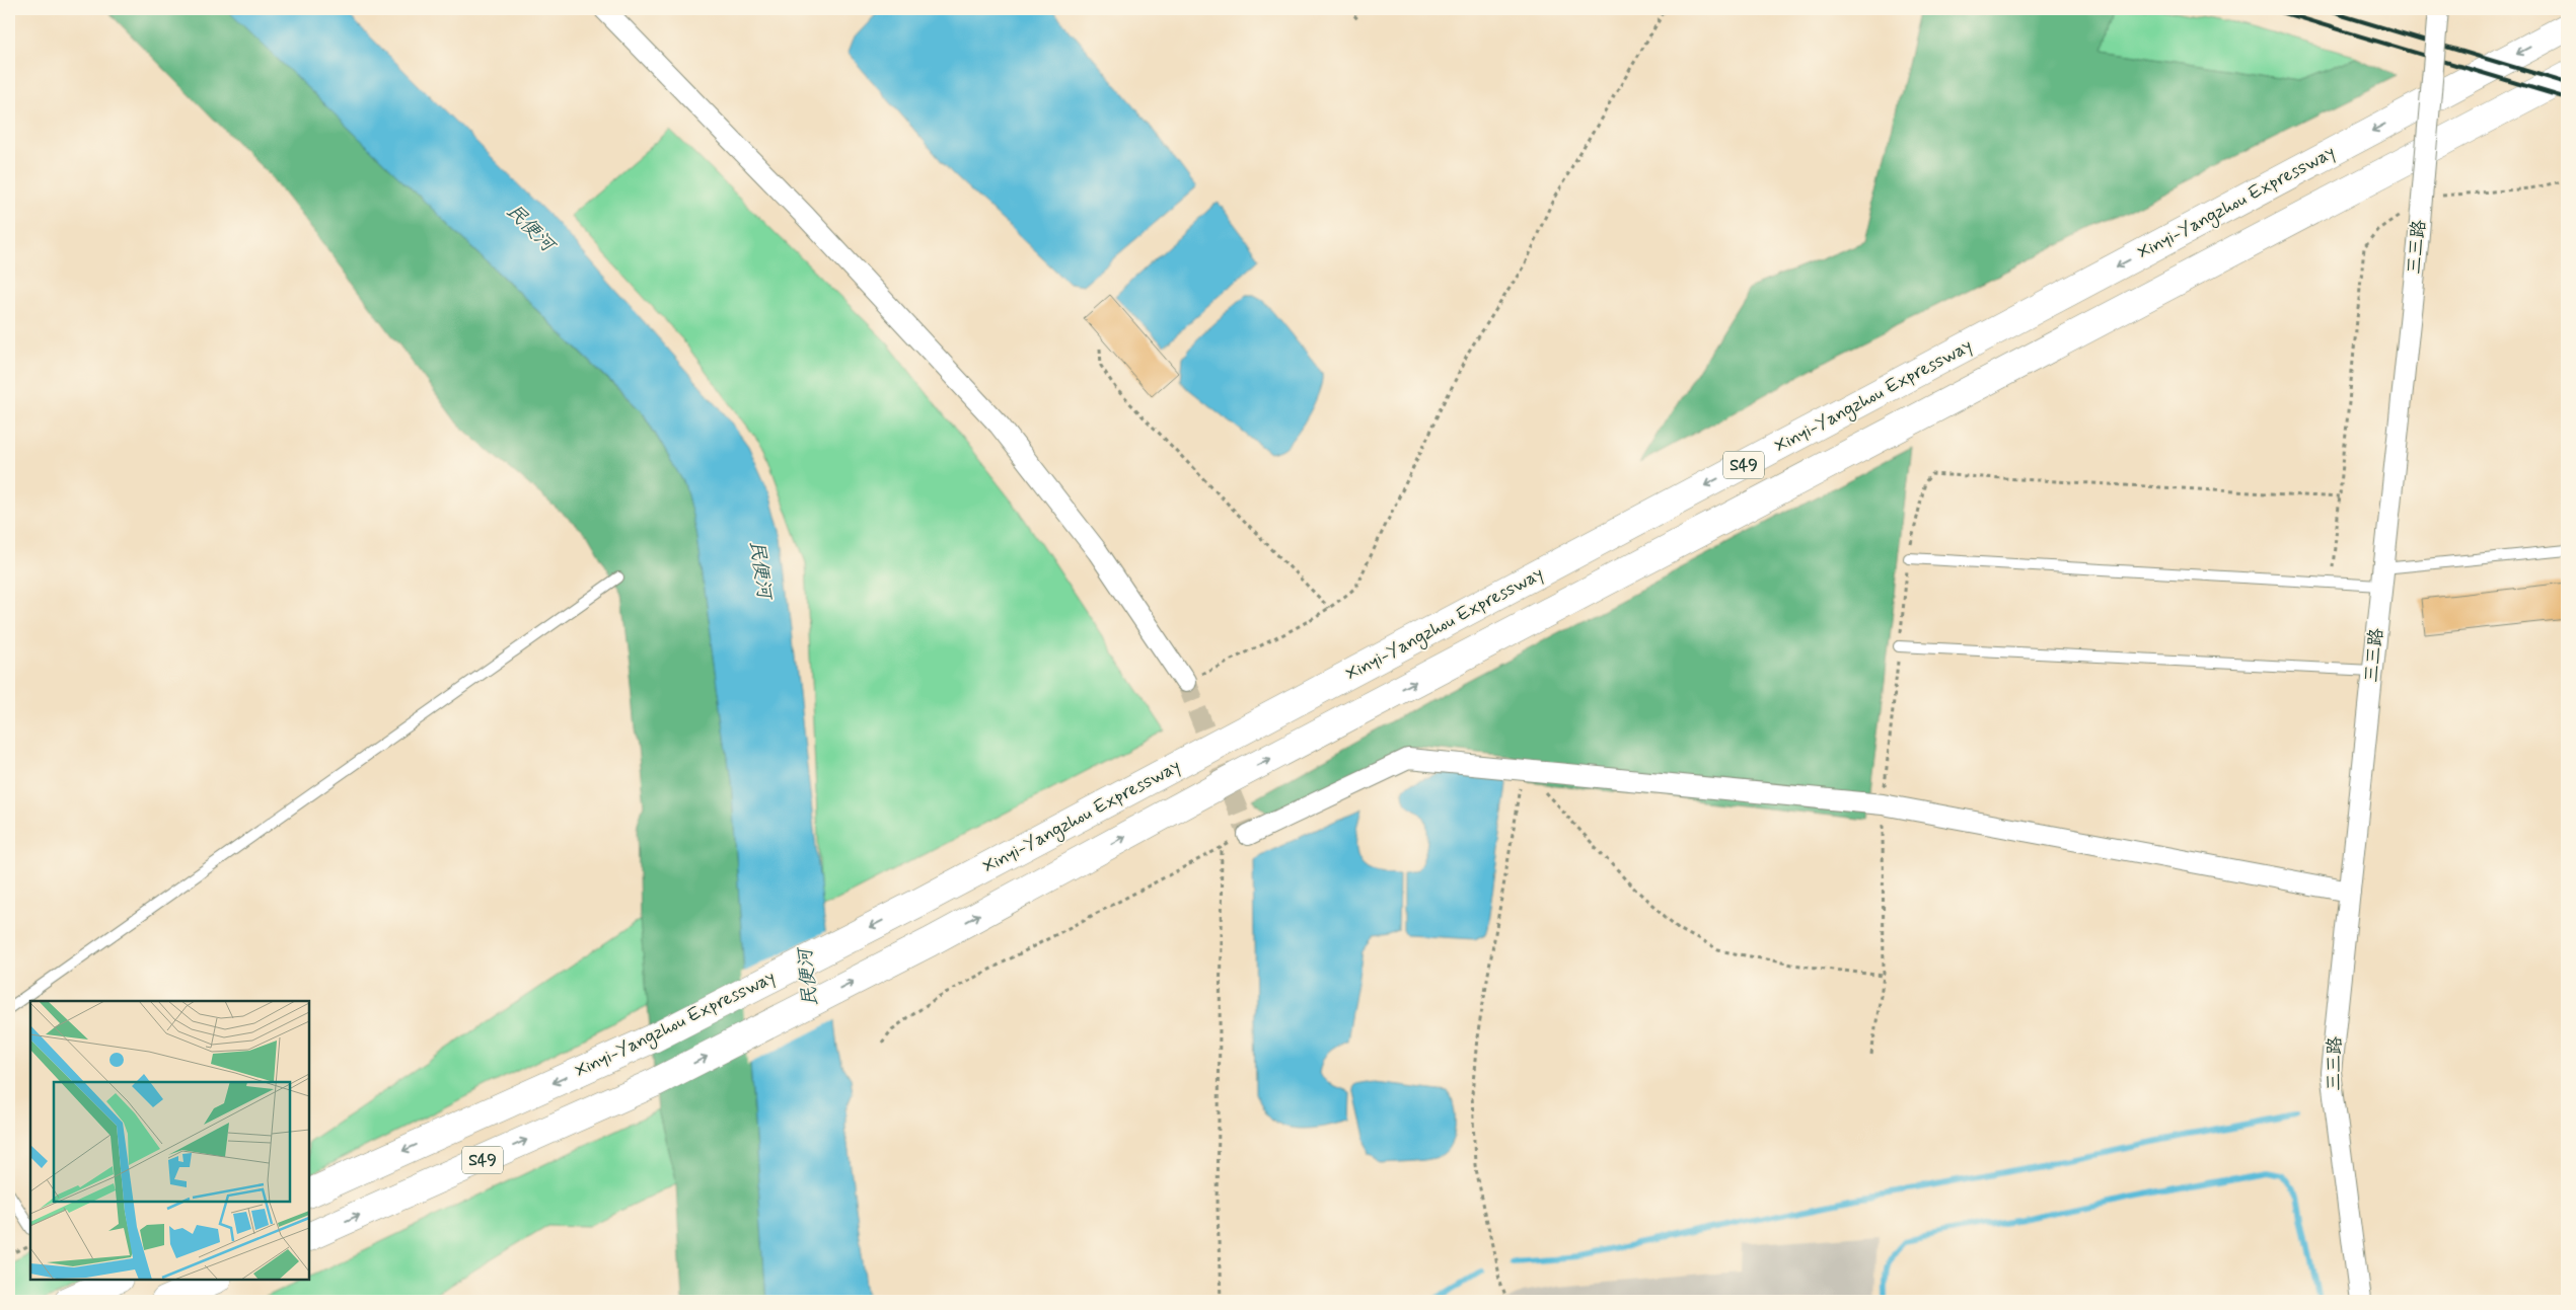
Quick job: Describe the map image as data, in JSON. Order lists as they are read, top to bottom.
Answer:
{
  "streets": {
    "highway": ["Xinyi-Yangzhou Expressway", "S49"],
    "street": ["三三路"]
  },
  "water": ["民便河"]
}
